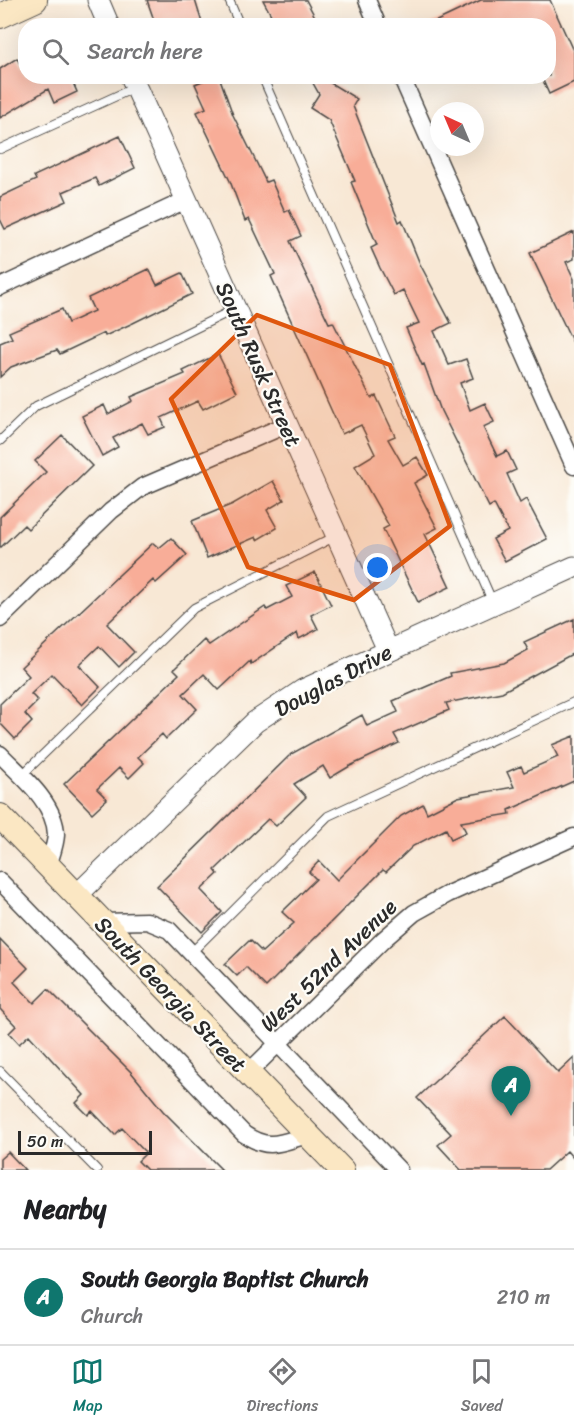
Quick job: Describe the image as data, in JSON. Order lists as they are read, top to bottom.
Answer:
{
  "streets": {
    "main road": ["South Georgia Street"],
    "street": ["South Rusk Street", "Douglas Drive", "West 52nd Avenue"]
  },
  "crossings": [
    ["South Rusk Street", "Douglas Drive"],
    ["Douglas Drive", "South Georgia Street"],
    ["West 52nd Avenue", "South Georgia Street"]
  ],
  "scale_bar": "50 m",
  "north": "top left",
  "page": {
    "search": "Search here",
    "pins": "A",
    "scale": "50 m",
    "heading": "Nearby",
    "list": [
      {
        "mark": "A",
        "name": "South Georgia Baptist Church",
        "note": "Church",
        "value": "210 m"
      }
    ],
    "nav": ["Map", "Directions", "Saved"]
  }
}
